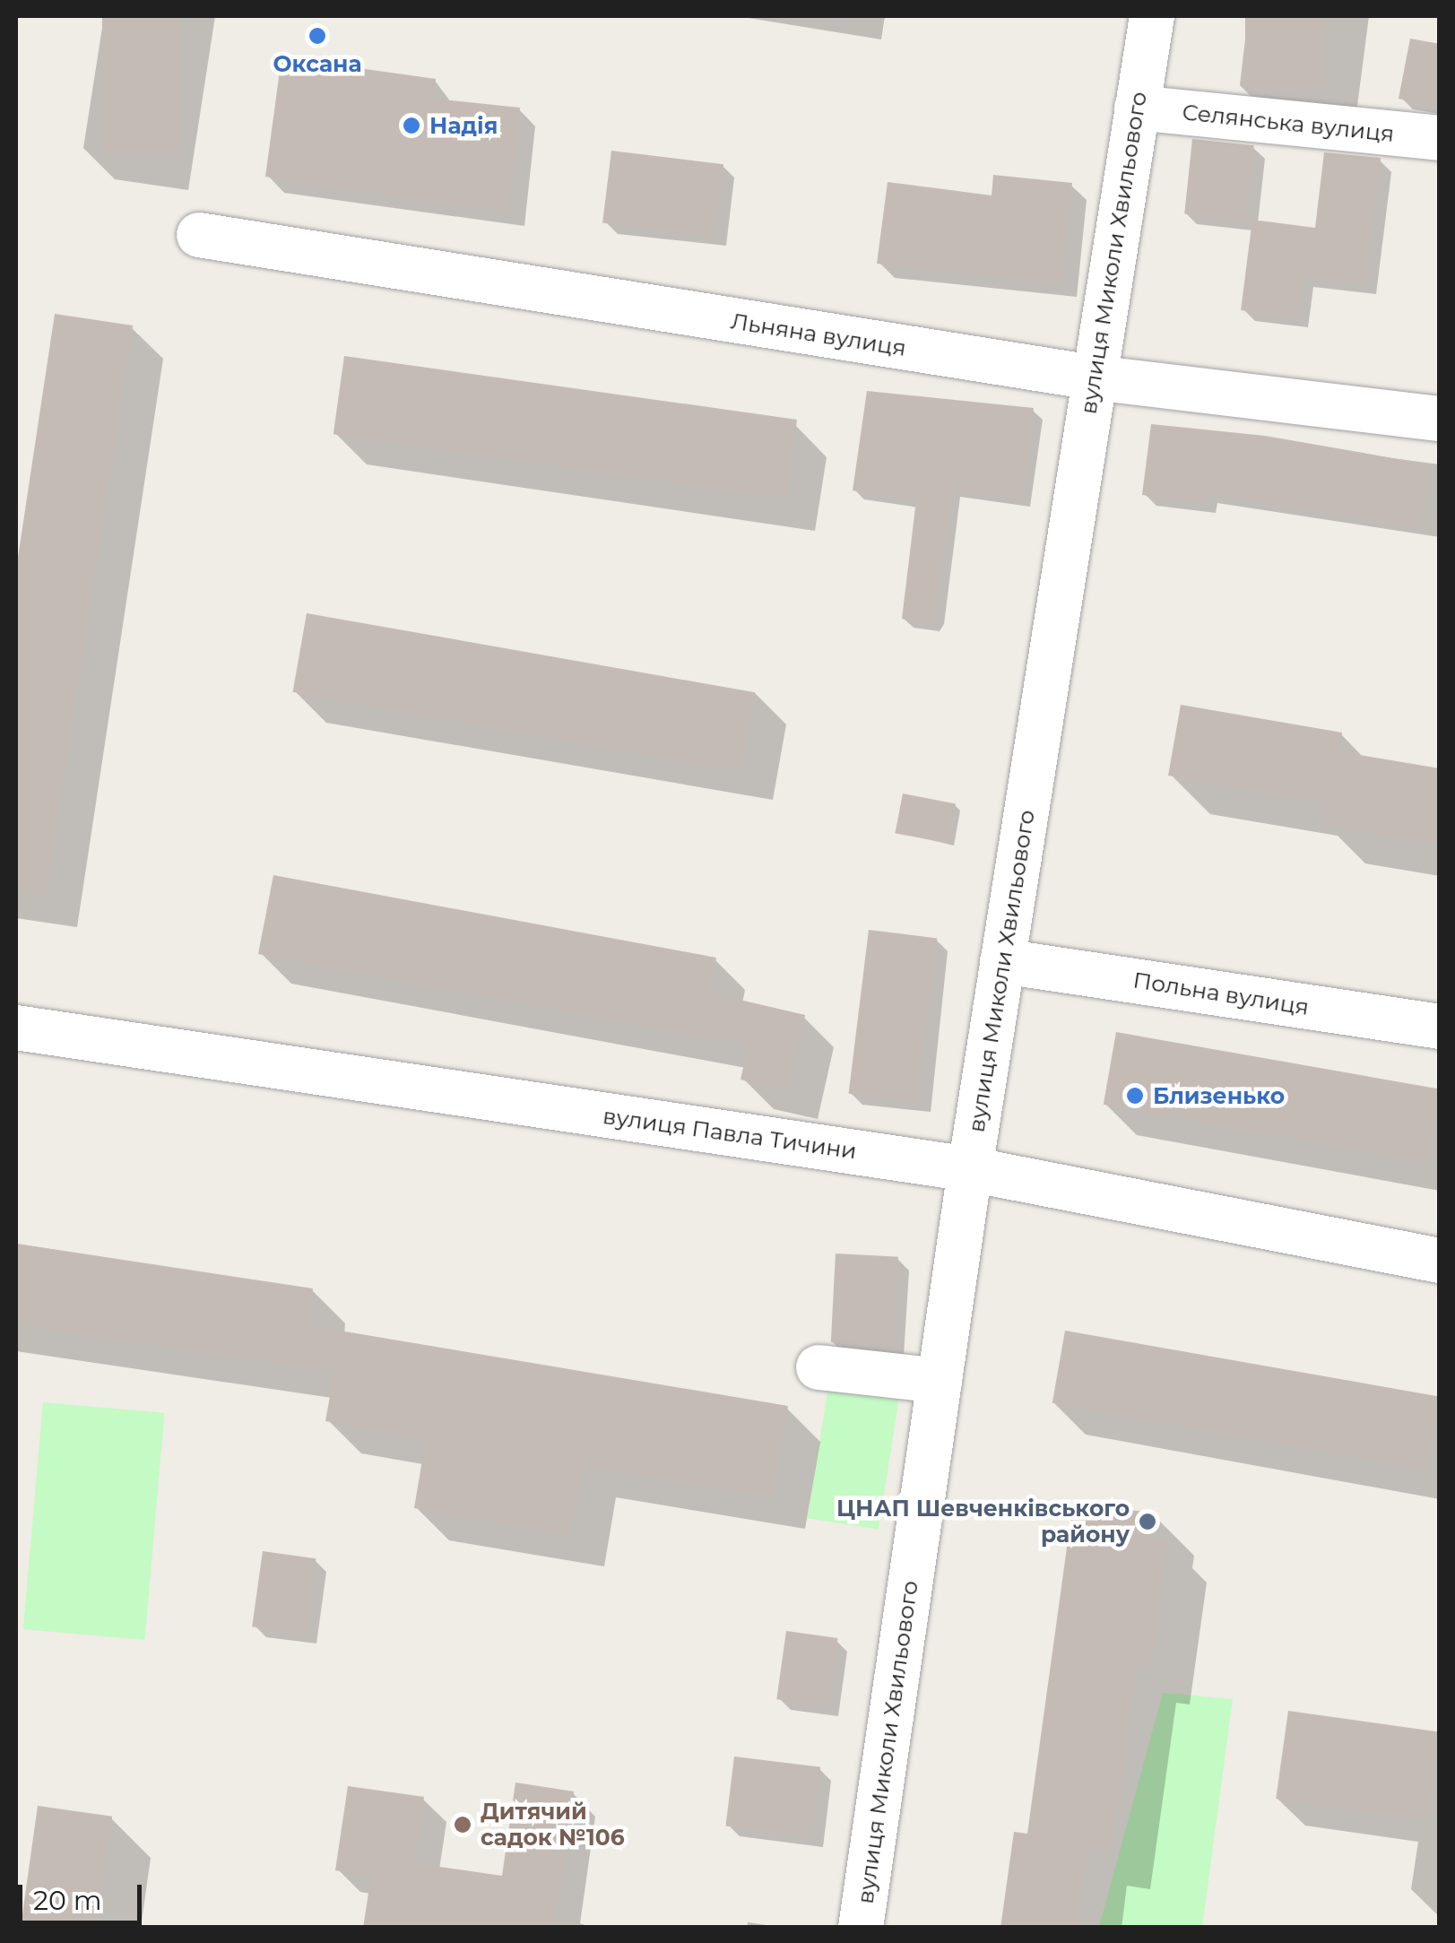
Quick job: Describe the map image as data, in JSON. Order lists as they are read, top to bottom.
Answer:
{
  "streets": {
    "street": [
      "Селянська вулиця",
      "вулиця Миколи Хвильового",
      "Льняна вулиця",
      "Польна вулиця",
      "вулиця Павла Тичини"
    ]
  },
  "crossings": [
    ["Селянська вулиця", "вулиця Миколи Хвильового"],
    ["вулиця Миколи Хвильового", "Льняна вулиця"],
    ["вулиця Миколи Хвильового", "Польна вулиця"],
    ["вулиця Миколи Хвильового", "вулиця Павла Тичини"]
  ],
  "places": [
    "Оксана",
    "Надія",
    "Близенько",
    "ЦНАП Шевченківського району",
    "Дитячий садок №106"
  ],
  "scale_bar": "20 m"
}
